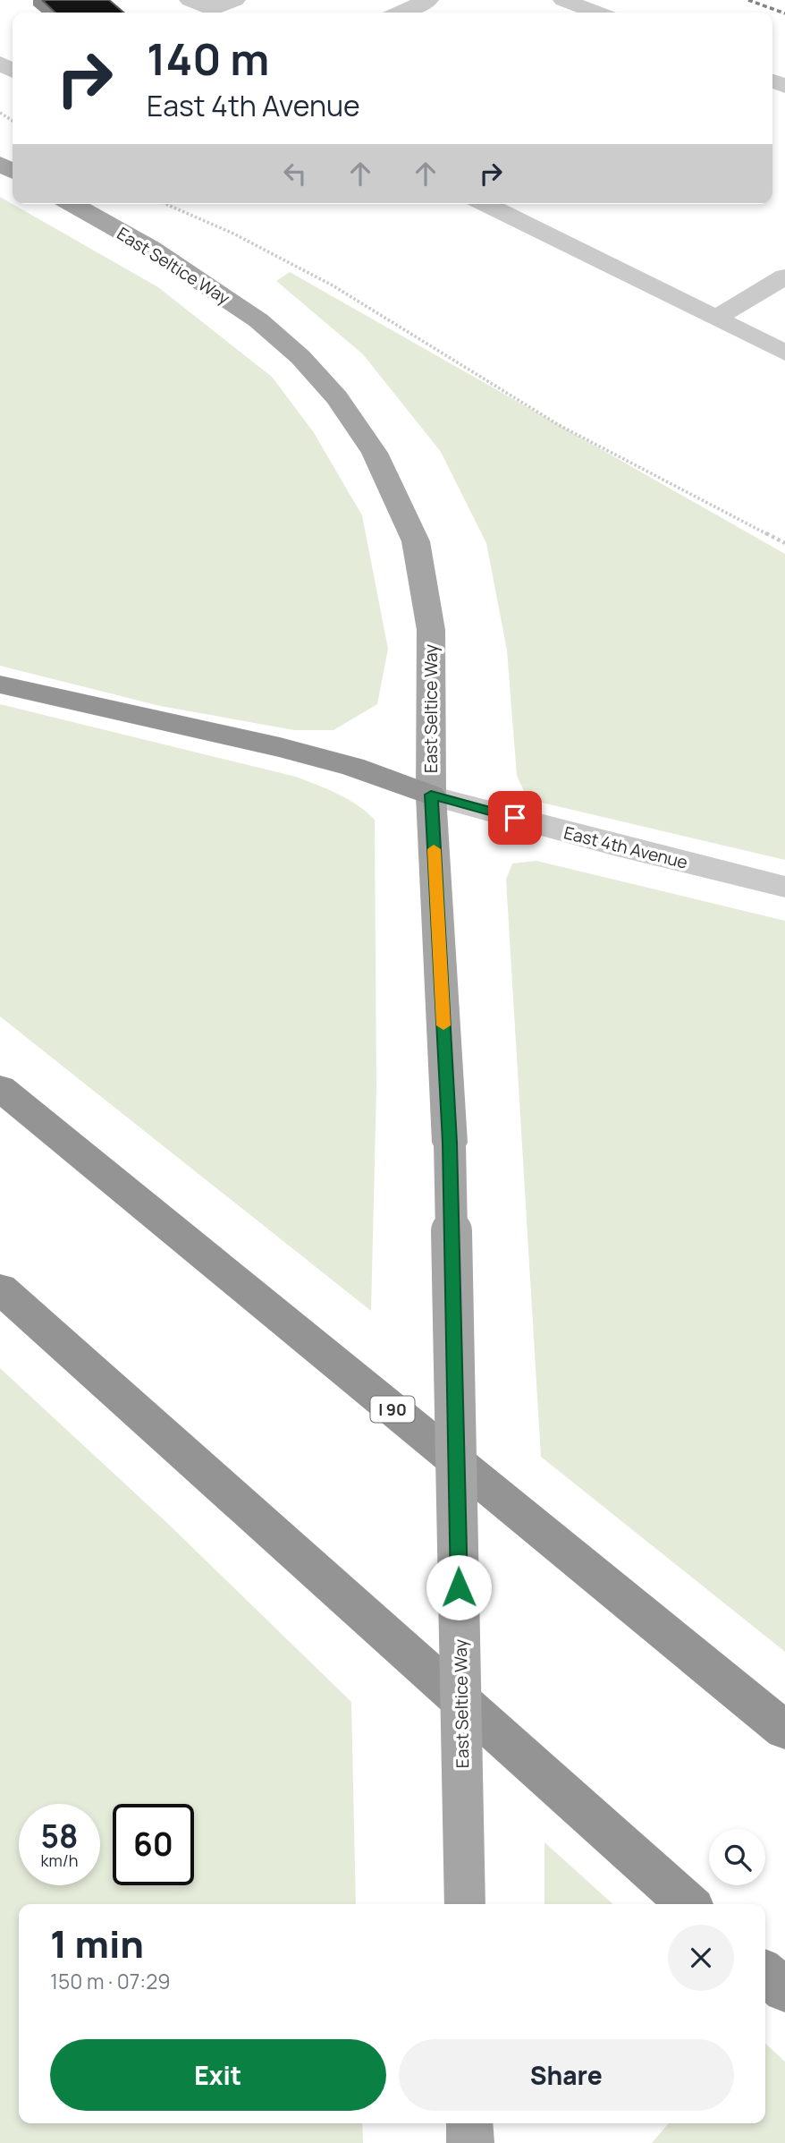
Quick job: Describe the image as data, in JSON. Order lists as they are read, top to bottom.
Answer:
{
  "streets": {
    "highway": ["I 90"],
    "main road": ["East Seltice Way"],
    "street": ["East 4th Avenue"]
  },
  "crossings": [
    ["East Seltice Way", "East 4th Avenue"]
  ],
  "page": {
    "turn": ["140 m", "East 4th Avenue"],
    "speed": "58 km/h",
    "limit": "60",
    "heading": ["1 min", "150 m · 07:29"],
    "buttons": ["Exit", "Share"]
  }
}
